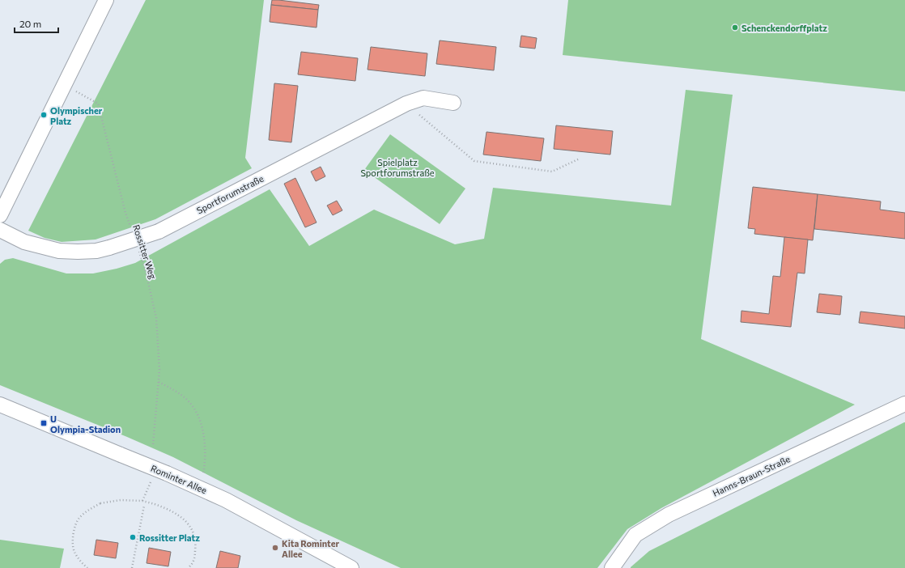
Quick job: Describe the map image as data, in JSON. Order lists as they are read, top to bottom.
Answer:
{
  "streets": {
    "street": ["Sportforumstraße", "Hanns-Braun-Straße", "Rominter Allee"],
    "path": ["Rossitter Weg"]
  },
  "parks": ["Spielplatz Sportforumstraße"],
  "places": {
    "other": [
      "Schenckendorffplatz",
      "Olympischer Platz",
      "Rossitter Platz",
      "Kita Rominter Allee"
    ],
    "transit": ["U Olympia-Stadion"]
  },
  "scale_bar": "20 m"
}
